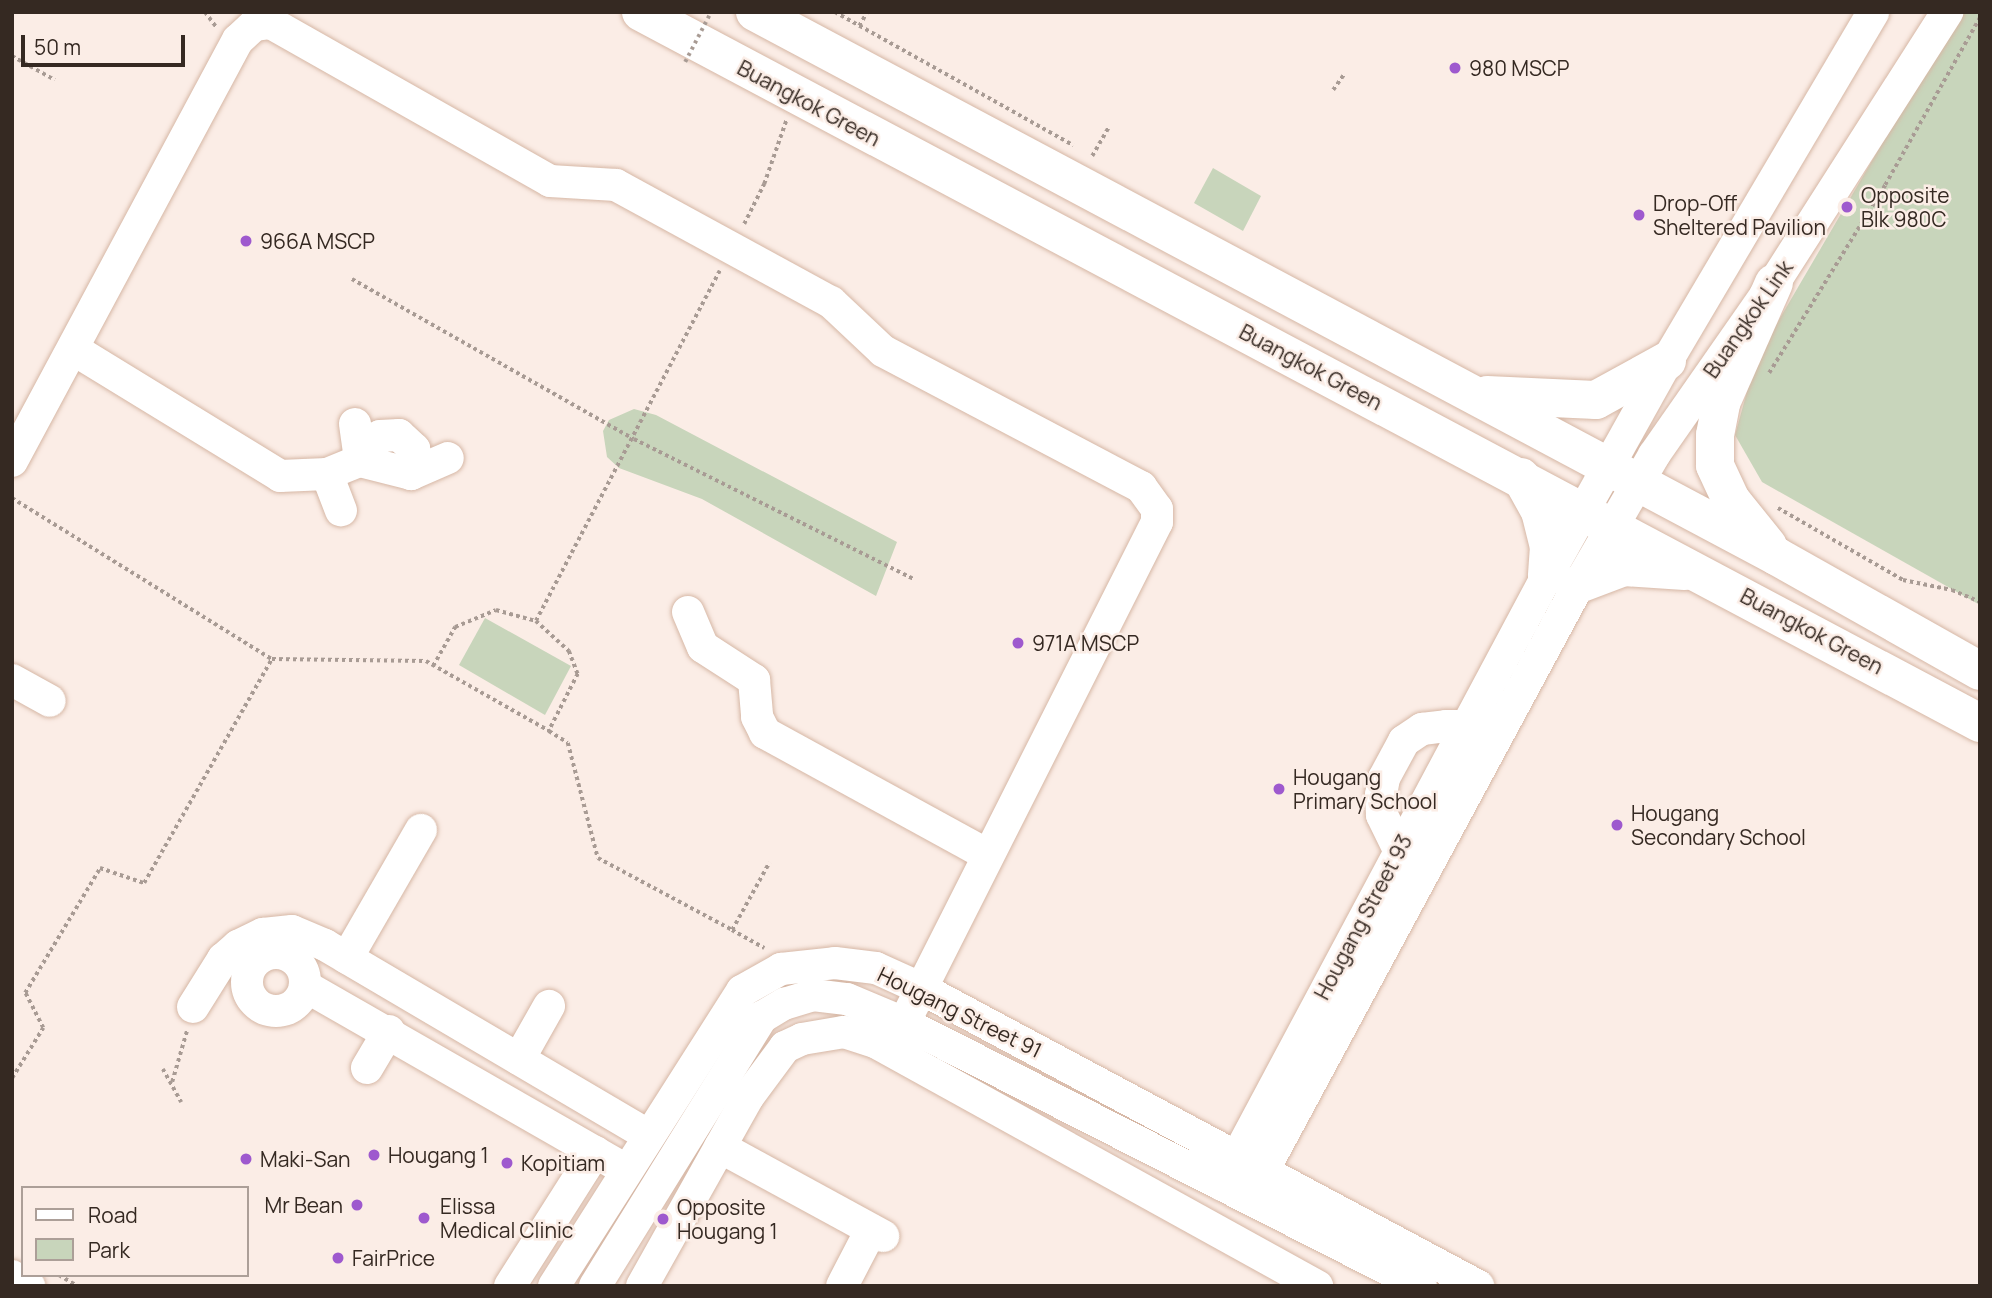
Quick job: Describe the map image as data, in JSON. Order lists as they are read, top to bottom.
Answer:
{
  "streets": {
    "main road": ["Buangkok Green"],
    "street": ["Buangkok Link", "Hougang Street 93", "Hougang Street 91"]
  },
  "crossings": [
    ["Buangkok Green", "Hougang Street 93"],
    ["Buangkok Link", "Hougang Street 93"],
    ["Hougang Street 93", "Hougang Street 91"]
  ],
  "places": [
    "980 MSCP",
    "Opposite Blk 980C",
    "Drop-Off Sheltered Pavilion",
    "966A MSCP",
    "971A MSCP",
    "Hougang Primary School",
    "Hougang Secondary School",
    "Hougang 1",
    "Maki-San",
    "Kopitiam",
    "Mr Bean",
    "Elissa Medical Clinic",
    "Opposite Hougang 1",
    "FairPrice"
  ],
  "legend": ["Road", "Park"],
  "scale_bar": "50 m"
}
